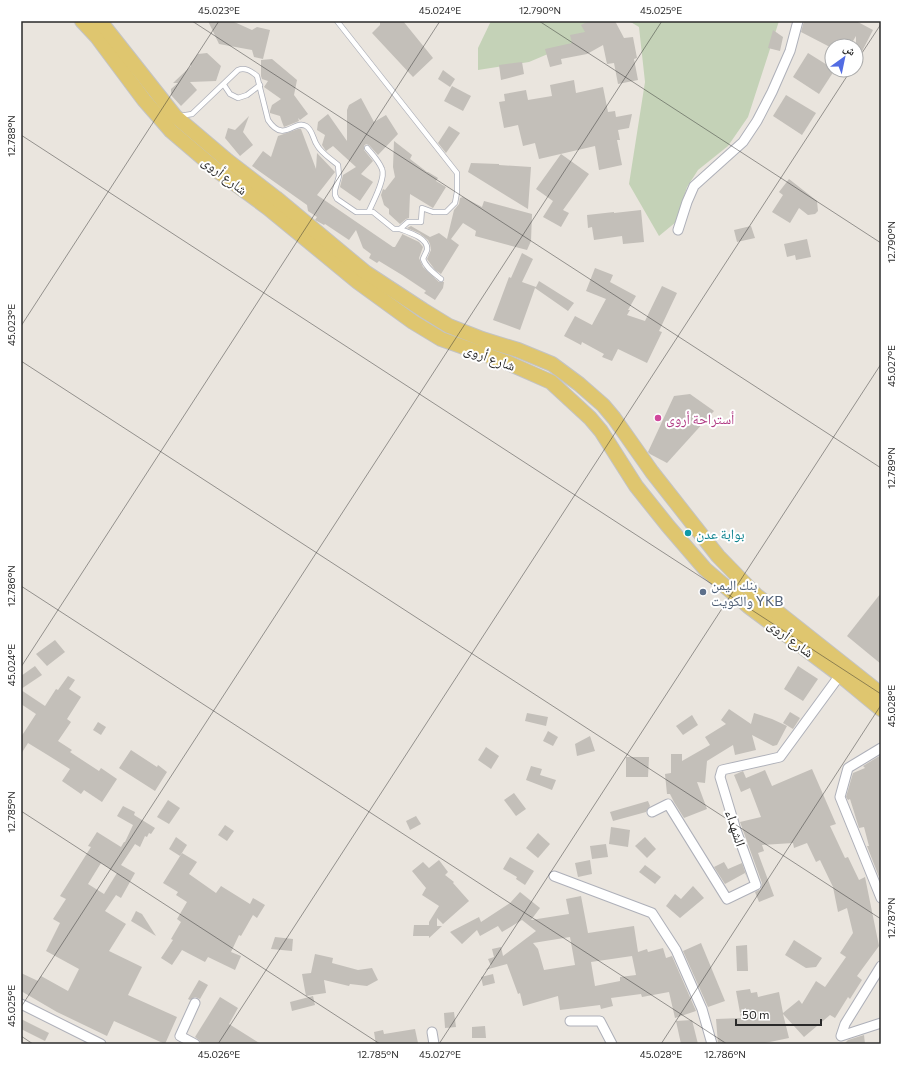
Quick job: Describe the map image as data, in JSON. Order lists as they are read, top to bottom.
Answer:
{
  "streets": {
    "main road": ["شارع أروى"],
    "street": ["الشهداء"]
  },
  "crossings": [
    ["شارع أروى", "الشهداء"]
  ],
  "places": ["أستراحة أروى", "بوابة عدن", "بنك اليمن والكويت YKB"],
  "scale_bar": "50 m",
  "north": "top right",
  "coordinates": [
    "45.023°E",
    "45.024°E",
    "12.790°N",
    "45.025°E",
    "12.788°N",
    "45.027°E",
    "12.789°N",
    "12.786°N",
    "45.028°E",
    "12.785°N",
    "12.787°N",
    "45.026°E"
  ]
}
